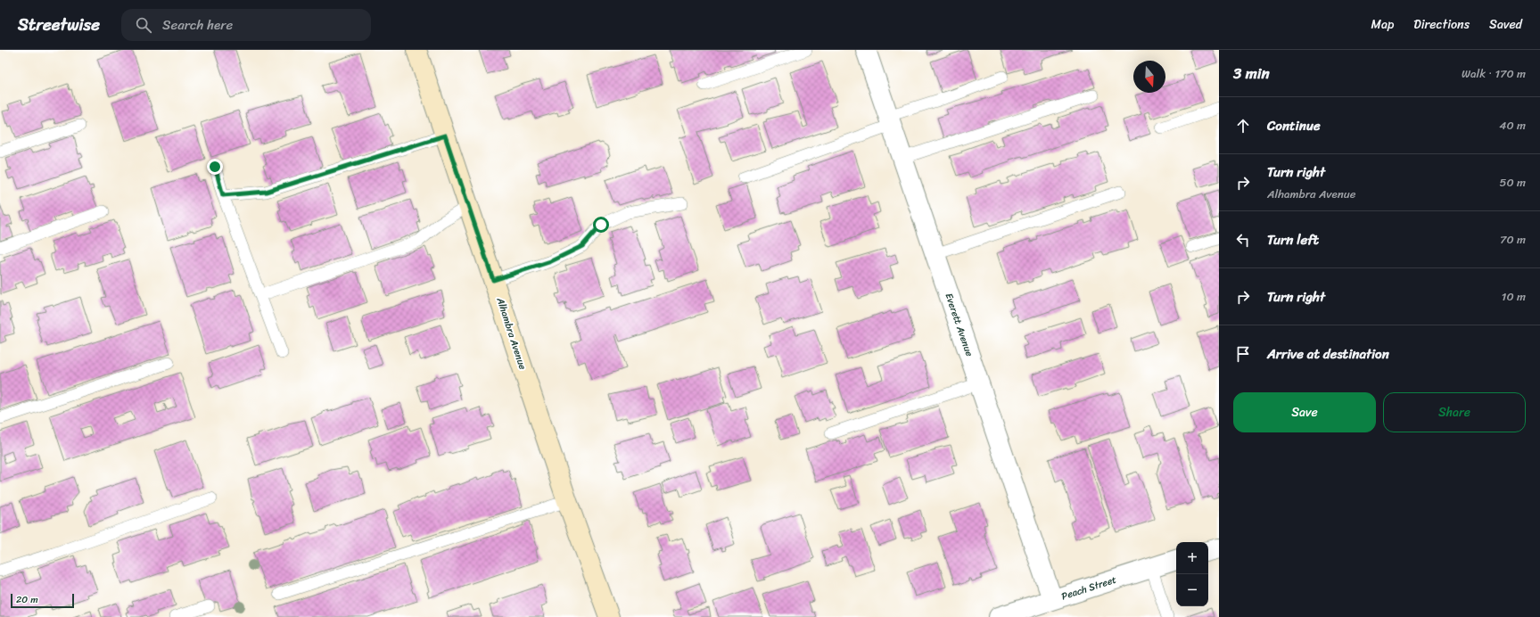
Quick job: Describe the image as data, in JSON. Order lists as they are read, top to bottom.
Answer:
{
  "streets": {
    "street": ["Everett Avenue", "Alhambra Avenue", "Peach Street"]
  },
  "crossings": [
    ["Everett Avenue", "Peach Street"]
  ],
  "scale_bar": "20 m",
  "north": "bottom",
  "page": {
    "header": "Streetwise",
    "search": "Search here",
    "nav": ["Map", "Directions", "Saved"],
    "heading": ["3 min", "Walk · 170 m"],
    "list": [
      ["Continue", "40 m"],
      ["Turn right", "Alhambra Avenue", "50 m"],
      ["Turn left", "70 m"],
      ["Turn right", "10 m"],
      "Arrive at destination"
    ],
    "buttons": ["Save", "Share"],
    "map_buttons": ["+", "−"],
    "scale": "20 m"
  }
}
